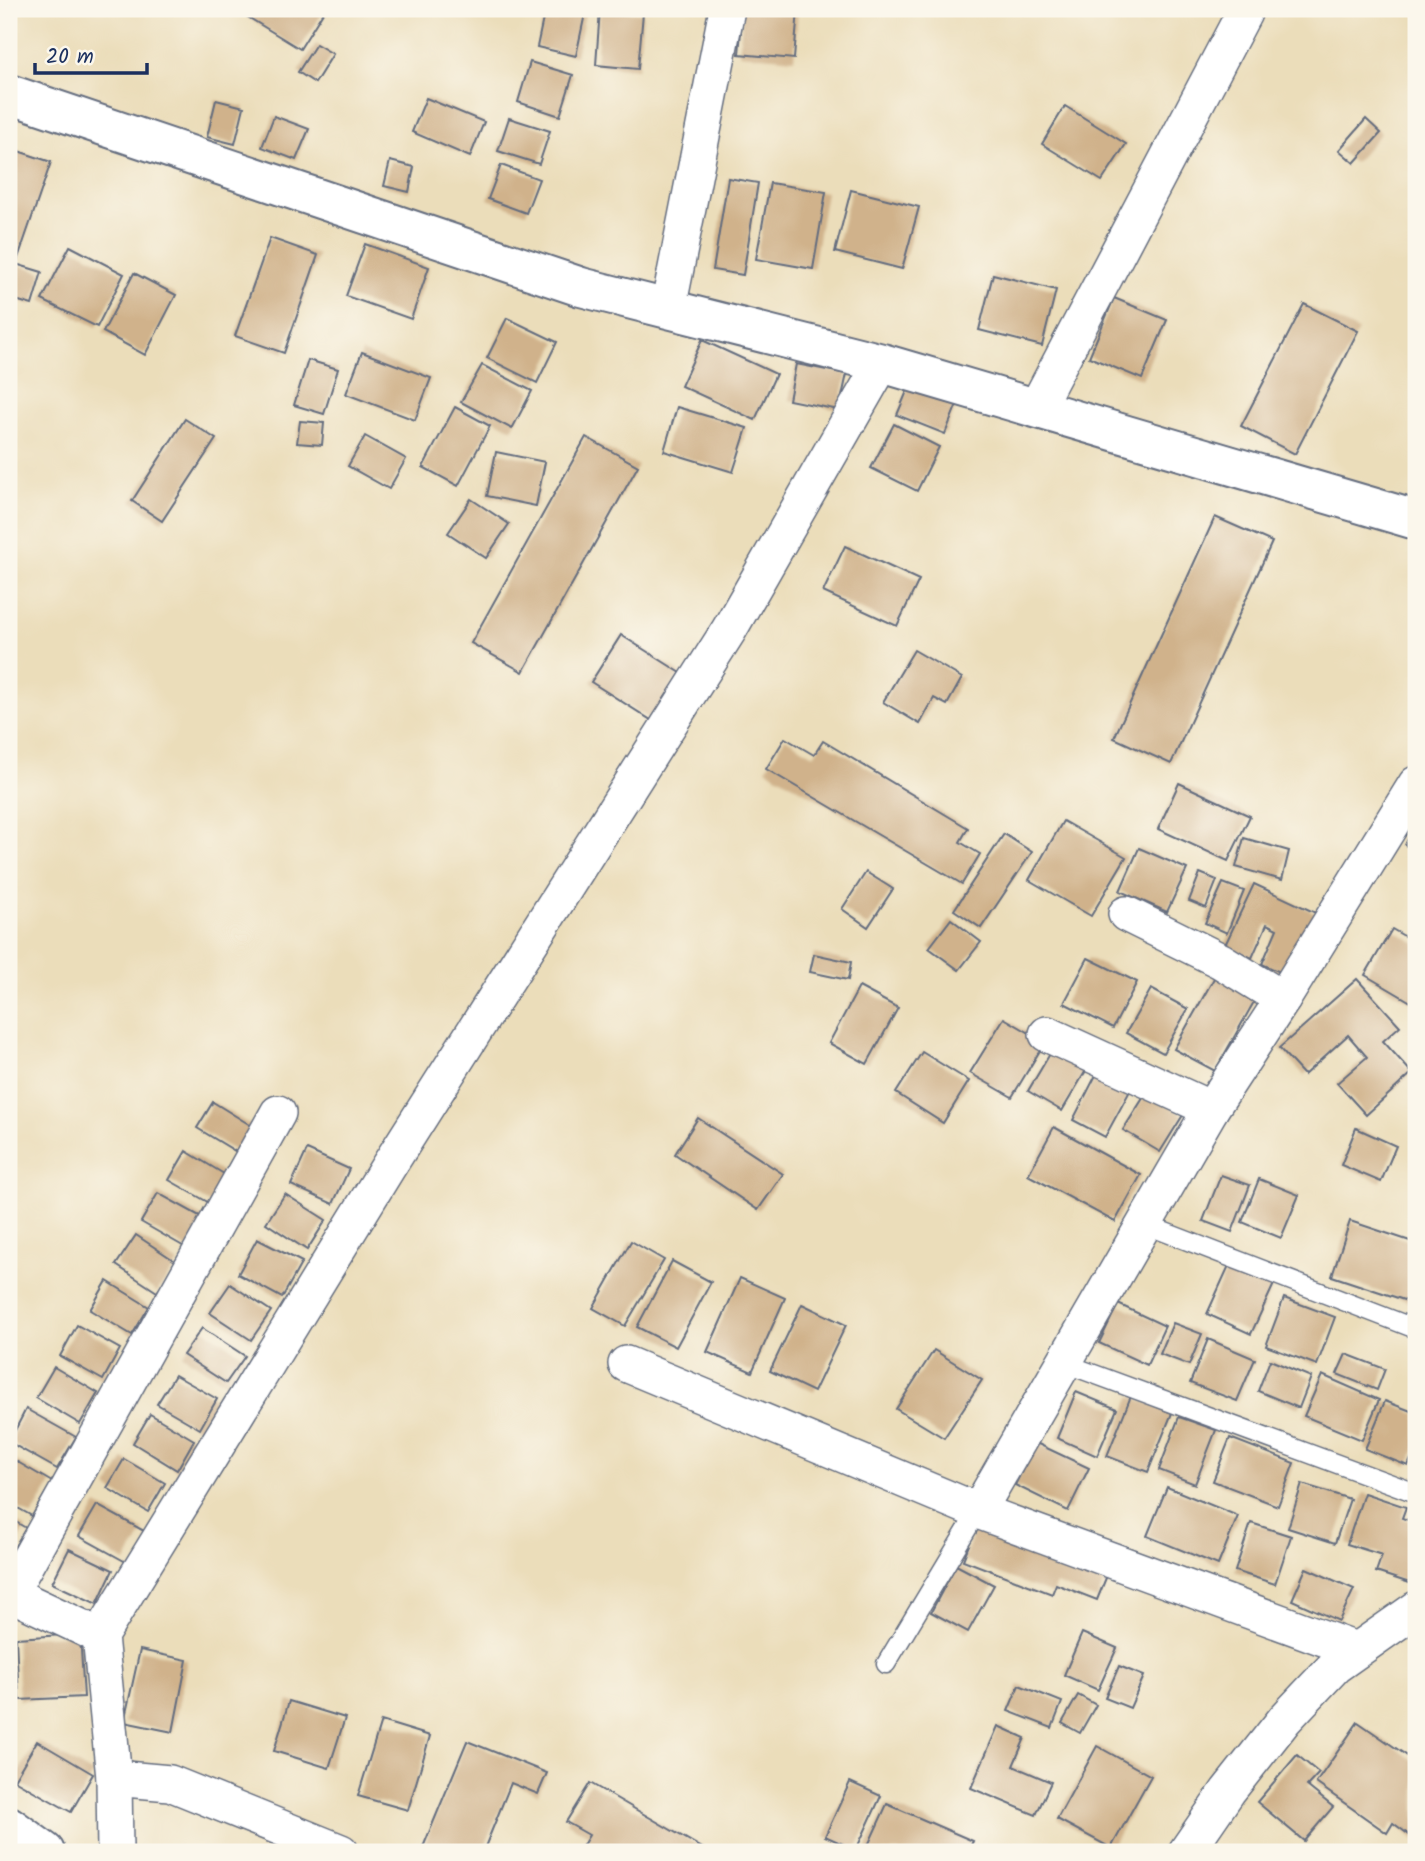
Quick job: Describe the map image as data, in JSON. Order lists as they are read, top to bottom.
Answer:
{
  "scale_bar": "20 m"
}
